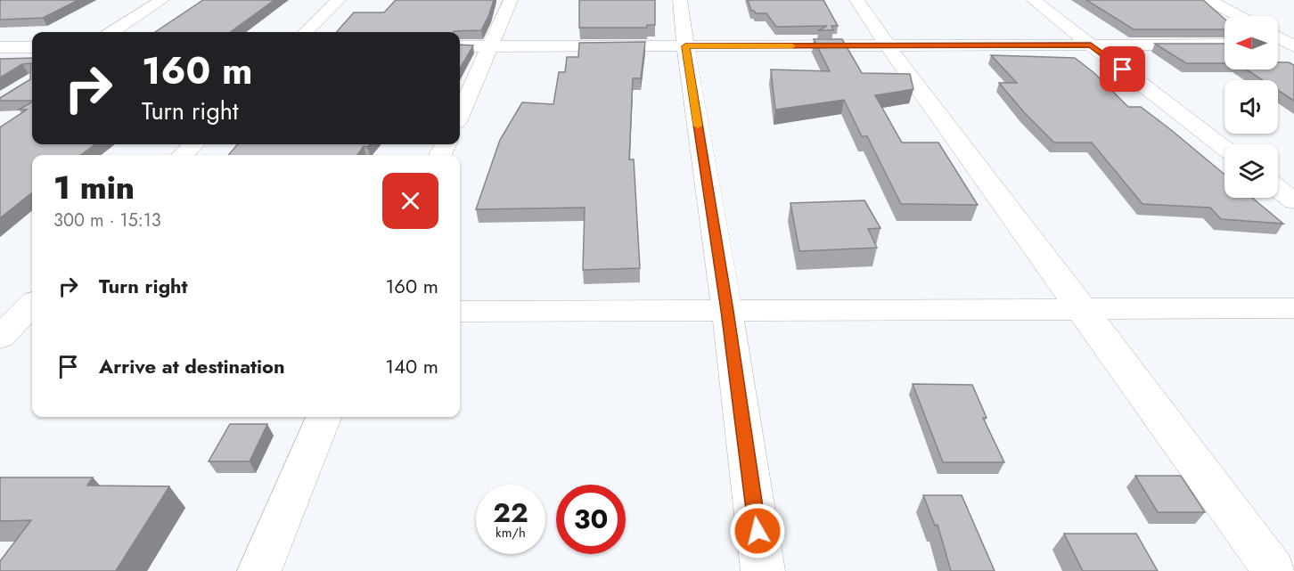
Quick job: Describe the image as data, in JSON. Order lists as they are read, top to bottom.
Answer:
{
  "north": "left",
  "page": {
    "turn": ["160 m", "Turn right"],
    "heading": ["1 min", "300 m · 15:13"],
    "list": [
      {
        "name": "Turn right",
        "value": "160 m"
      },
      {
        "name": "Arrive at destination",
        "value": "140 m"
      }
    ],
    "speed": "22 km/h",
    "limit": "30"
  }
}
